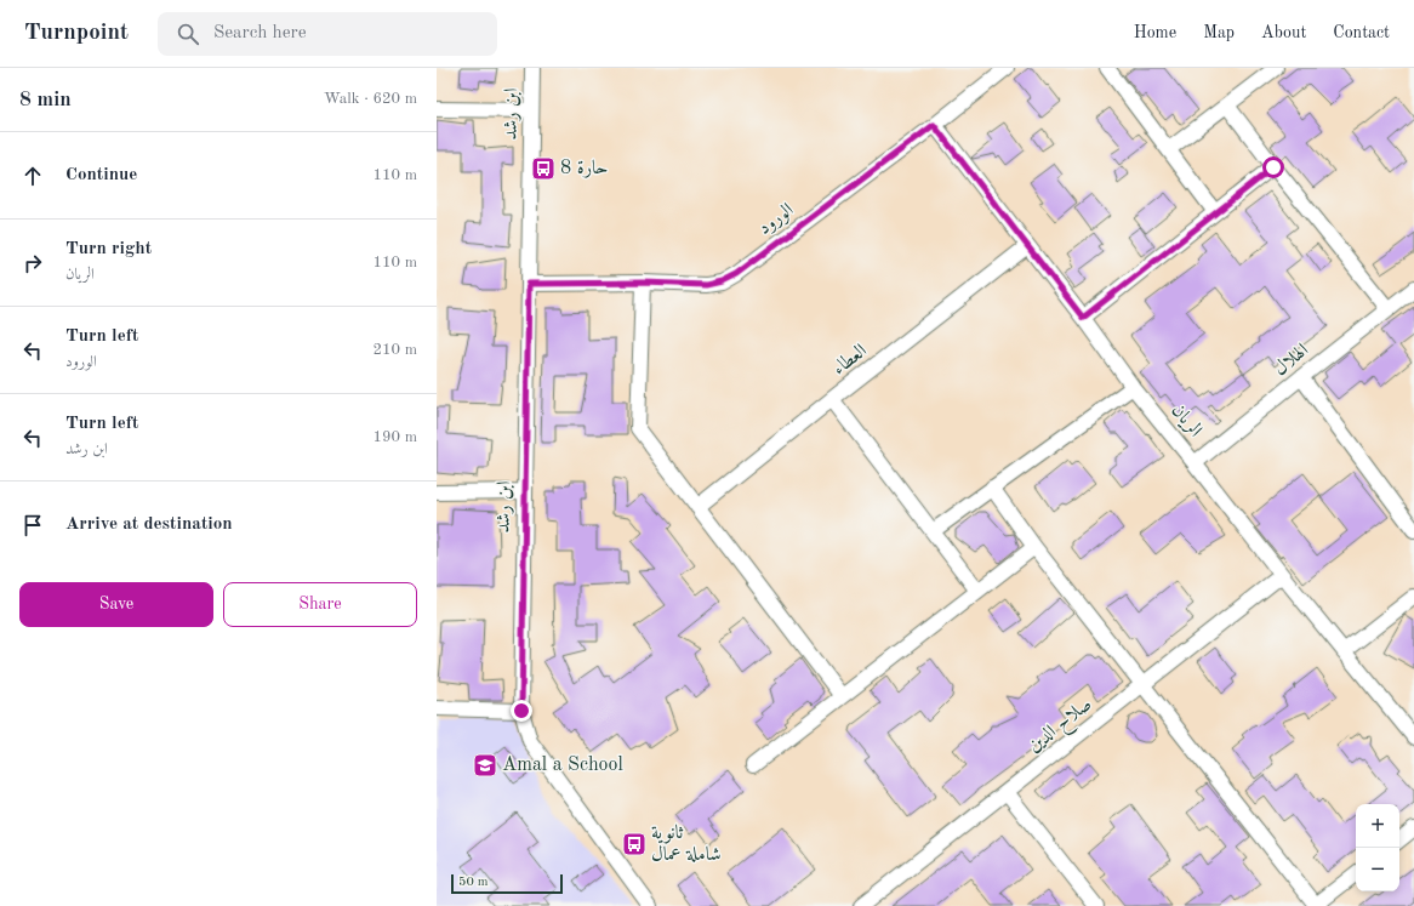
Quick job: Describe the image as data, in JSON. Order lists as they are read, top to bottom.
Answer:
{
  "streets": {
    "street": [
      "ابن رشد",
      "الورود",
      "العطاء",
      "الهلال",
      "الريان",
      "صلاح الدين"
    ]
  },
  "crossings": [
    ["ابن رشد", "الورود"],
    ["الورود", "الريان"],
    ["العطاء", "الريان"],
    ["الهلال", "الريان"],
    ["الريان", "صلاح الدين"]
  ],
  "places": {
    "bus stop": ["حارة 8", "ثانوية شاملة عمال"],
    "school or university": ["Amal a School"]
  },
  "scale_bar": "50 m",
  "page": {
    "header": "Turnpoint",
    "search": "Search here",
    "nav": [
      "Home",
      "Map",
      "About",
      "Contact"
    ],
    "heading": ["8 min", "Walk · 620 m"],
    "list": [
      ["Continue", "110 m"],
      ["Turn right", "الريان", "110 m"],
      ["Turn left", "الورود", "210 m"],
      ["Turn left", "ابن رشد", "190 m"],
      "Arrive at destination"
    ],
    "buttons": ["Save", "Share"],
    "map_buttons": ["+", "−"],
    "scale": "50 m"
  }
}
